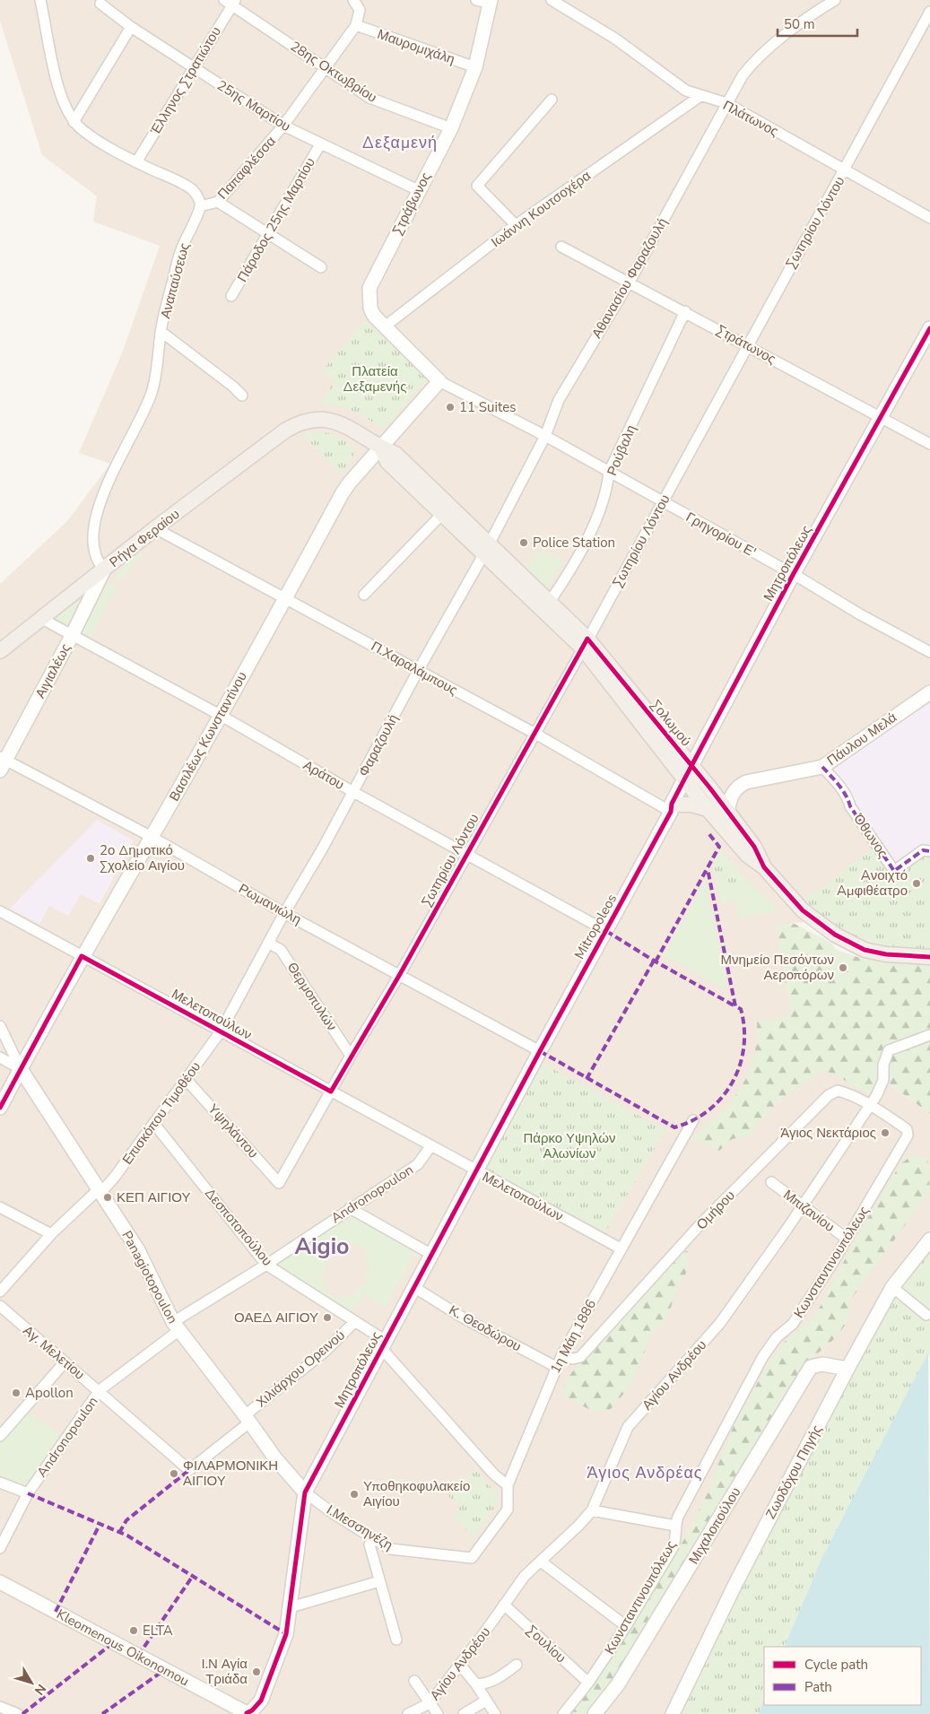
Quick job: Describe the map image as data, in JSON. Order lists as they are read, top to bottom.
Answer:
{
  "streets": {
    "main road": ["Ρήγα Φεραίου", "Σολωμού"],
    "street": [
      "Μαυρομιχάλη",
      "28ης Οκτωβρίου",
      "Έλληνος Στρατιώτου",
      "25ης Μαρτίου",
      "Πλάτωνος",
      "Παπαφλέσσα",
      "Στράβωνος",
      "Ιωάννη Κουτσοχέρα",
      "Πάροδος 25ης Μαρτίου",
      "Σωτηρίου Λόντου",
      "Αθανασίου Φαραζουλή",
      "Αναπαύσεως",
      "Στράτωνος",
      "Ρούβαλη",
      "Γρηγορίου Ε'",
      "Μητροπόλεως",
      "Π.Χαραλάμπους",
      "Αιγιαλέως",
      "Βασιλέως Κωνσταντίνου",
      "Πάυλου Μελά",
      "Φαραζουλή",
      "Αράτου",
      "Όθωνος",
      "Ρωμανιώλη",
      "Mitropoleos",
      "Θερμοπυλών",
      "Μελετοπούλων",
      "Επισκόπου Τιμοθέου",
      "Υψηλάντου",
      "Andronopoulon",
      "Ομήρου",
      "Μπιζανίου",
      "Δεσποτοπούλου",
      "Κωνσταντινουπόλεως",
      "Panagiotopoulon",
      "Κ. Θεοδώρου",
      "1η Μάη 1886",
      "Αγ. Μελετίου",
      "Χιλιάρχου Ορεινού",
      "Αγίου Ανδρέου",
      "Ζωοδόχου Πηγής",
      "Μιχαλοπούλου",
      "Ι.Μεσσηνέζη",
      "Σουλίου",
      "Kleomenous Oikonomou"
    ]
  },
  "crossings": [
    ["Μαυρομιχάλη", "Παπαφλέσσα"],
    ["Μαυρομιχάλη", "Στράβωνος"],
    ["28ης Οκτωβρίου", "Έλληνος Στρατιώτου"],
    ["28ης Οκτωβρίου", "Παπαφλέσσα"],
    ["28ης Οκτωβρίου", "Στράβωνος"],
    ["Έλληνος Στρατιώτου", "25ης Μαρτίου"],
    ["25ης Μαρτίου", "Παπαφλέσσα"],
    ["25ης Μαρτίου", "Στράβωνος"],
    ["25ης Μαρτίου", "Πάροδος 25ης Μαρτίου"],
    ["Πλάτωνος", "Ιωάννη Κουτσοχέρα"],
    ["Πλάτωνος", "Σωτηρίου Λόντου"],
    ["Πλάτωνος", "Αθανασίου Φαραζουλή"],
    ["Παπαφλέσσα", "Αναπαύσεως"],
    ["Στράβωνος", "Ιωάννη Κουτσοχέρα"],
    ["Στράβωνος", "Γρηγορίου Ε'"],
    ["Στράβωνος", "Βασιλέως Κωνσταντίνου"],
    ["Σωτηρίου Λόντου", "Στράτωνος"],
    ["Σωτηρίου Λόντου", "Γρηγορίου Ε'"],
    ["Σωτηρίου Λόντου", "Π.Χαραλάμπους"],
    ["Σωτηρίου Λόντου", "Σολωμού"],
    ["Σωτηρίου Λόντου", "Αράτου"],
    ["Σωτηρίου Λόντου", "Ρωμανιώλη"],
    ["Σωτηρίου Λόντου", "Θερμοπυλών"],
    ["Σωτηρίου Λόντου", "Μελετοπούλων"],
    ["Σωτηρίου Λόντου", "Υψηλάντου"],
    ["Αθανασίου Φαραζουλή", "Στράτωνος"],
    ["Αθανασίου Φαραζουλή", "Γρηγορίου Ε'"],
    ["Αθανασίου Φαραζουλή", "Σολωμού"],
    ["Αθανασίου Φαραζουλή", "Φαραζουλή"],
    ["Αναπαύσεως", "Ρήγα Φεραίου"],
    ["Αναπαύσεως", "Αιγιαλέως"],
    ["Στράτωνος", "Ρούβαλη"],
    ["Στράτωνος", "Μητροπόλεως"],
    ["Ρούβαλη", "Γρηγορίου Ε'"],
    ["Ρούβαλη", "Σολωμού"],
    ["Γρηγορίου Ε'", "Μητροπόλεως"],
    ["Γρηγορίου Ε'", "Βασιλέως Κωνσταντίνου"],
    ["Ρήγα Φεραίου", "Π.Χαραλάμπους"],
    ["Ρήγα Φεραίου", "Αιγιαλέως"],
    ["Ρήγα Φεραίου", "Σολωμού"],
    ["Ρήγα Φεραίου", "Αράτου"],
    ["Μητροπόλεως", "Π.Χαραλάμπους"],
    ["Μητροπόλεως", "Σολωμού"],
    ["Μητροπόλεως", "Ρωμανιώλη"],
    ["Μητροπόλεως", "Mitropoleos"],
    ["Μητροπόλεως", "Μελετοπούλων"],
    ["Μητροπόλεως", "Δεσποτοπούλου"],
    ["Μητροπόλεως", "Panagiotopoulon"],
    ["Μητροπόλεως", "Κ. Θεοδώρου"],
    ["Μητροπόλεως", "Ι.Μεσσηνέζη"],
    ["Μητροπόλεως", "Kleomenous Oikonomou"],
    ["Π.Χαραλάμπους", "Βασιλέως Κωνσταντίνου"],
    ["Π.Χαραλάμπους", "Φαραζουλή"],
    ["Π.Χαραλάμπους", "Mitropoleos"],
    ["Αιγιαλέως", "Αράτου"],
    ["Αιγιαλέως", "Ρωμανιώλη"],
    ["Σολωμού", "Βασιλέως Κωνσταντίνου"],
    ["Σολωμού", "Πάυλου Μελά"],
    ["Σολωμού", "Φαραζουλή"],
    ["Βασιλέως Κωνσταντίνου", "Αράτου"],
    ["Βασιλέως Κωνσταντίνου", "Ρωμανιώλη"],
    ["Βασιλέως Κωνσταντίνου", "Μελετοπούλων"],
    ["Βασιλέως Κωνσταντίνου", "Panagiotopoulon"],
    ["Πάυλου Μελά", "Όθωνος"],
    ["Φαραζουλή", "Αράτου"],
    ["Φαραζουλή", "Ρωμανιώλη"],
    ["Φαραζουλή", "Θερμοπυλών"],
    ["Φαραζουλή", "Μελετοπούλων"],
    ["Φαραζουλή", "Επισκόπου Τιμοθέου"],
    ["Αράτου", "Mitropoleos"],
    ["Ρωμανιώλη", "Mitropoleos"],
    ["Μελετοπούλων", "Επισκόπου Τιμοθέου"],
    ["Μελετοπούλων", "Andronopoulon"],
    ["Μελετοπούλων", "1η Μάη 1886"],
    ["Επισκόπου Τιμοθέου", "Υψηλάντου"],
    ["Επισκόπου Τιμοθέου", "Δεσποτοπούλου"],
    ["Επισκόπου Τιμοθέου", "Panagiotopoulon"],
    ["Andronopoulon", "Δεσποτοπούλου"],
    ["Andronopoulon", "Panagiotopoulon"],
    ["Andronopoulon", "Αγ. Μελετίου"],
    ["Ομήρου", "Κωνσταντινουπόλεως"],
    ["Ομήρου", "1η Μάη 1886"],
    ["Ομήρου", "Αγίου Ανδρέου"],
    ["Μπιζανίου", "Κωνσταντινουπόλεως"],
    ["Μπιζανίου", "Αγίου Ανδρέου"],
    ["Δεσποτοπούλου", "1η Μάη 1886"],
    ["Δεσποτοπούλου", "Χιλιάρχου Ορεινού"],
    ["Κωνσταντινουπόλεως", "Σουλίου"],
    ["Panagiotopoulon", "Χιλιάρχου Ορεινού"],
    ["Panagiotopoulon", "Ι.Μεσσηνέζη"],
    ["Κ. Θεοδώρου", "1η Μάη 1886"],
    ["1η Μάη 1886", "Ι.Μεσσηνέζη"],
    ["Αγ. Μελετίου", "Χιλιάρχου Ορεινού"],
    ["Αγίου Ανδρέου", "Σουλίου"],
    ["Ζωοδόχου Πηγής", "Μιχαλοπούλου"]
  ],
  "districts": ["Δεξαμενή", "Aigio", "Άγιος Ανδρέας"],
  "parks": ["Πλατεία Δεξαμενής", "Πάρκο Υψηλών Αλωνίων"],
  "places": [
    "11 Suites",
    "Police Station",
    "2ο Δημοτικό Σχολείο Αιγίου",
    "Aνοιχτό Aμφιθέατρο",
    "Μνημείο Πεσόντων Αεροπόρων",
    "Άγιος Νεκτάριος",
    "ΚΕΠ ΑΙΓΙΟΥ",
    "ΟΑΕΔ ΑΙΓΙΟΥ",
    "Apollon",
    "ΦΙΛΑΡΜΟΝΙΚΗ ΑΙΓΙΟΥ",
    "Υποθηκοφυλακείο Αιγίου",
    "ELTA",
    "Ι.Ν Αγία Τριάδα"
  ],
  "legend": ["Cycle path", "Path"],
  "scale_bar": "50 m",
  "north": "bottom right"
}
